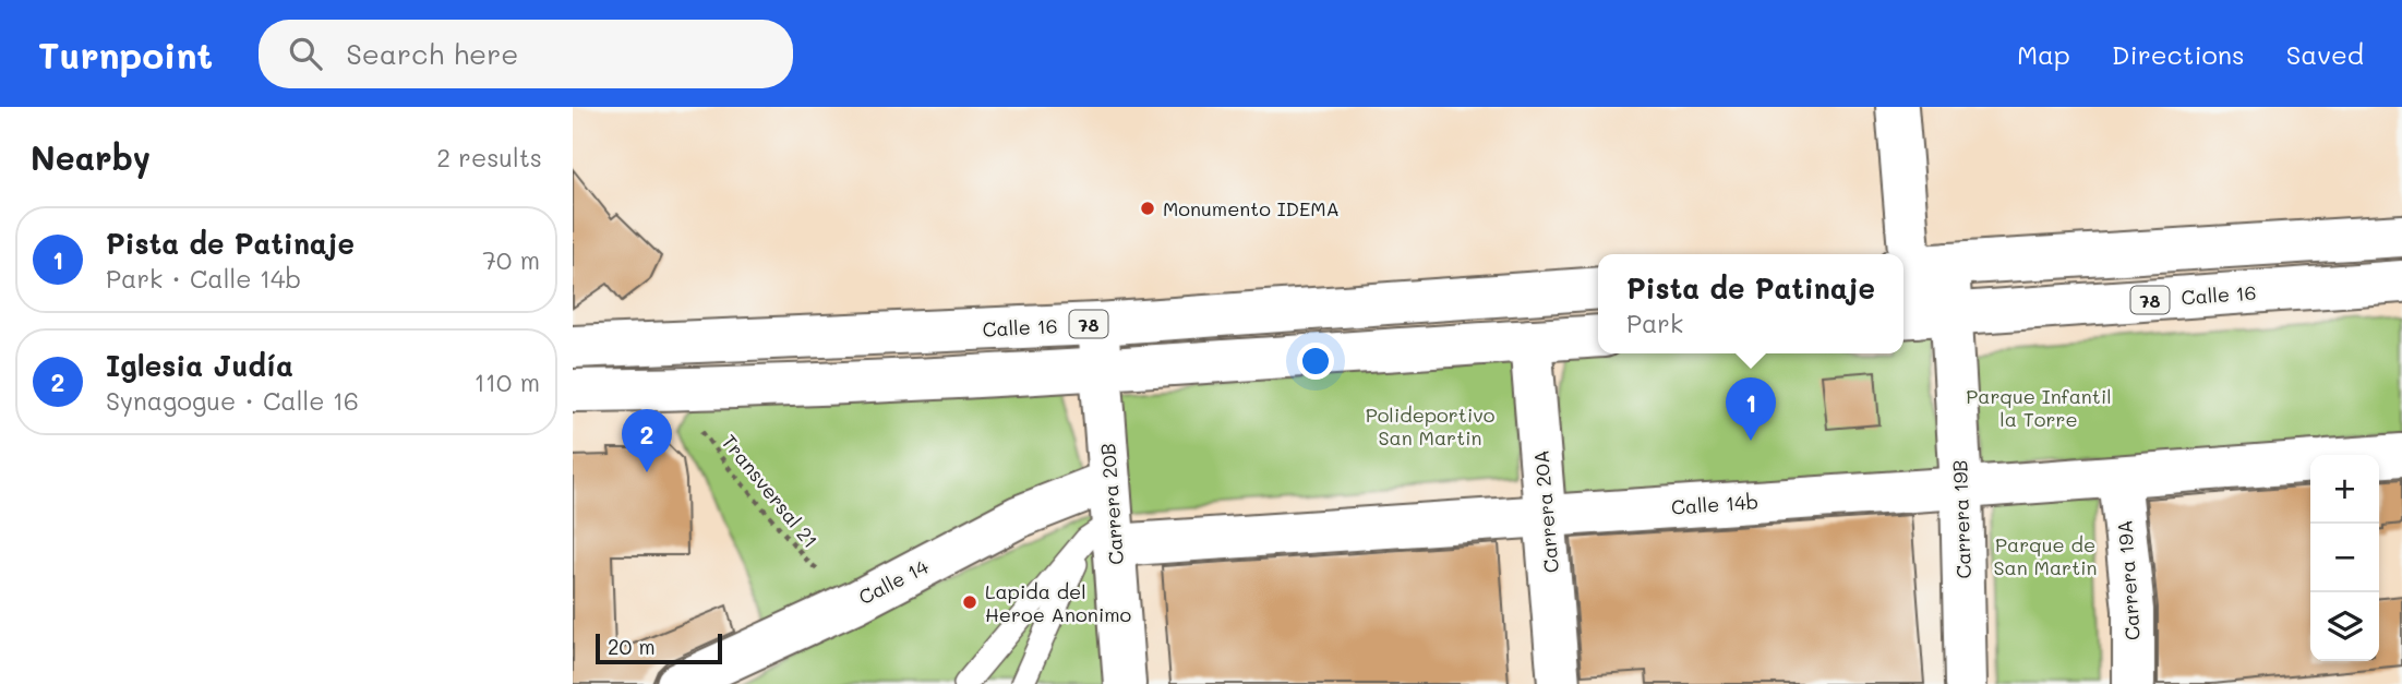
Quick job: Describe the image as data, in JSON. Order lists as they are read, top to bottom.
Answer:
{
  "streets": {
    "main road": [
      "Calle 16",
      "78",
      "Carrera 20B",
      "Calle 14b",
      "Carrera 20A",
      "Carrera 19B",
      "Carrera 19A",
      "Calle 14"
    ],
    "path": ["Transversal 21"]
  },
  "crossings": [
    ["Calle 16", "Carrera 20B"],
    ["Calle 16", "Carrera 19B"],
    ["Transversal 21", "Calle 14"],
    ["Carrera 20B", "Calle 14b"],
    ["Carrera 20B", "Calle 14"],
    ["Calle 14b", "Carrera 20A"],
    ["Calle 14b", "Carrera 19B"],
    ["Calle 14b", "Carrera 19A"],
    ["Calle 14b", "Calle 14"]
  ],
  "parks": ["Parque Infantil la Torre", "Polideportivo San Martin", "Parque de San Martin"],
  "places": ["Monumento IDEMA", "Lapida del Heroe Anonimo"],
  "scale_bar": "20 m",
  "page": {
    "header": "Turnpoint",
    "search": "Search here",
    "nav": ["Map", "Directions", "Saved"],
    "heading": ["Nearby", "2 results"],
    "list": [
      {
        "mark": "1",
        "name": "Pista de Patinaje",
        "note": "Park · Calle 14b",
        "value": "70 m"
      },
      {
        "mark": "2",
        "name": "Iglesia Judía",
        "note": "Synagogue · Calle 16",
        "value": "110 m"
      }
    ],
    "popup": ["Pista de Patinaje", "Park"],
    "pins": ["1", "2"],
    "map_buttons": ["+", "−"],
    "scale": "20 m"
  }
}
